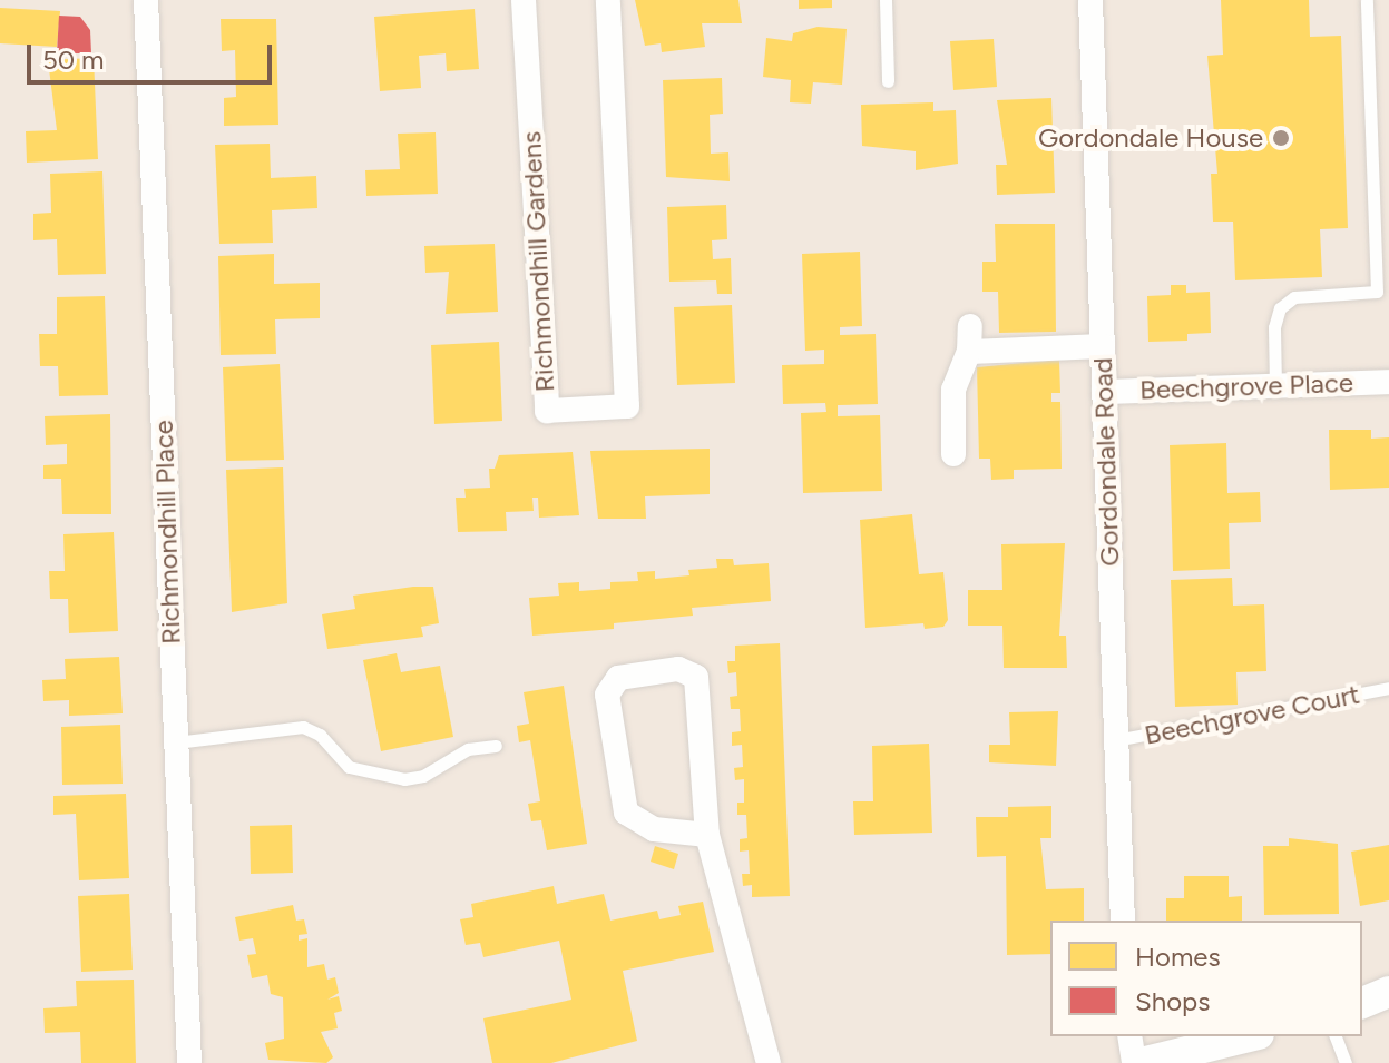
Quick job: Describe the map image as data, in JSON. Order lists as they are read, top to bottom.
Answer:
{
  "streets": {
    "street": [
      "Richmondhill Gardens",
      "Beechgrove Place",
      "Gordondale Road",
      "Richmondhill Place"
    ],
    "lane": ["Beechgrove Court"]
  },
  "crossings": [
    ["Beechgrove Place", "Gordondale Road"],
    ["Gordondale Road", "Beechgrove Court"]
  ],
  "places": ["Gordondale House"],
  "legend": ["Homes", "Shops"],
  "scale_bar": "50 m"
}
